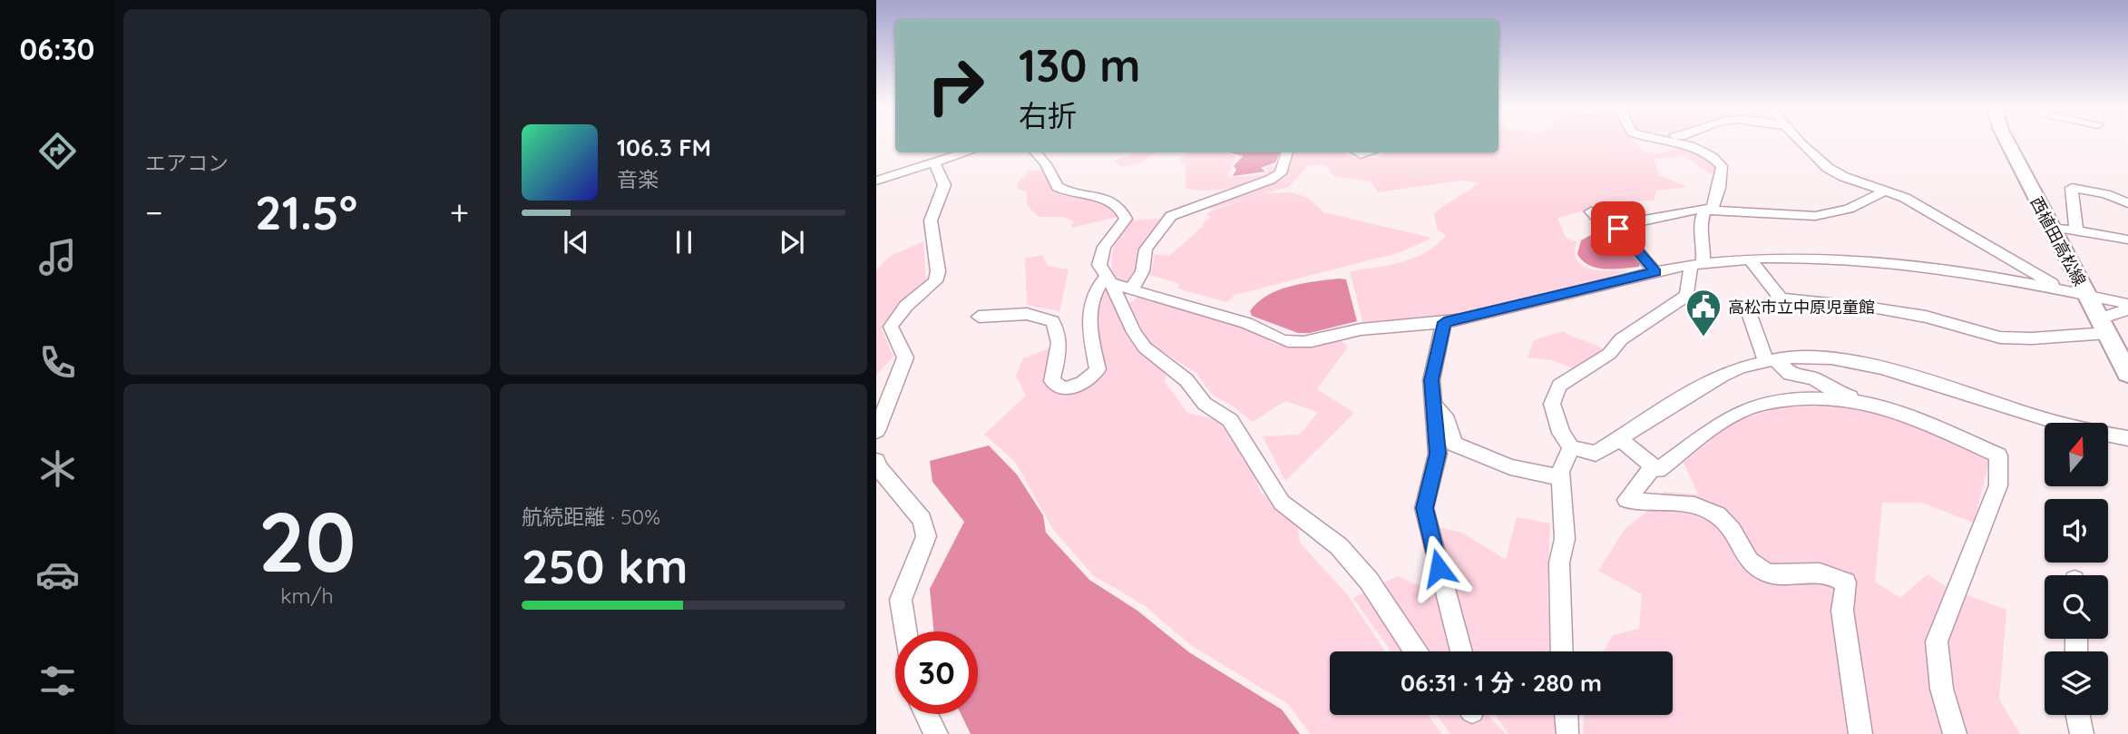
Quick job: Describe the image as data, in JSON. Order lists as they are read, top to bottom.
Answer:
{
  "streets": {
    "main road": ["西植田高松線"]
  },
  "places": {
    "public building": ["高松市立中原児童館"]
  },
  "north": "top",
  "page": {
    "tabs": "06:30",
    "tile": [
      "エアコン",
      ["20", "km/h"],
      ["航続距離 · 50%", "250 km"]
    ],
    "turn": ["130 m", "右折"],
    "song": ["106.3 FM", "音楽"],
    "heat": ["−", "21.5°", "+"],
    "limit": "30",
    "trip": "06:31 · 1 分 · 280 m"
  }
}
